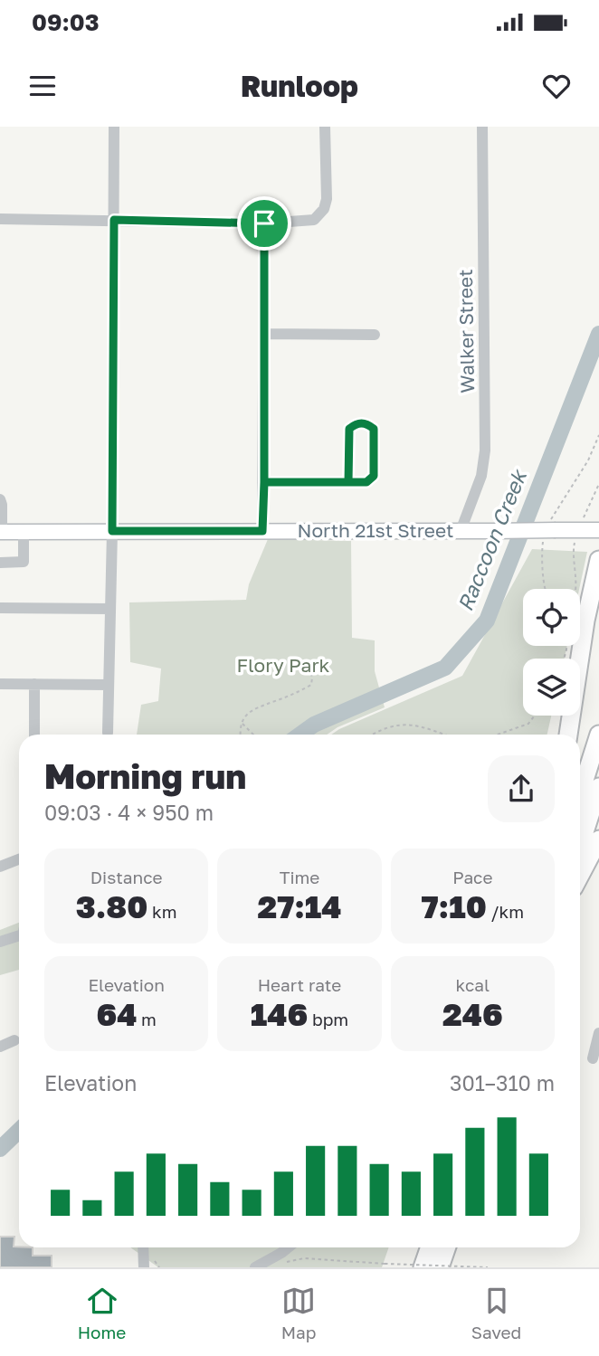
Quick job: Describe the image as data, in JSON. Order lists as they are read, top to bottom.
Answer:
{
  "streets": {
    "main road": ["North 21st Street"],
    "street": ["Walker Street"]
  },
  "crossings": [
    ["Walker Street", "North 21st Street"]
  ],
  "water": ["Raccoon Creek"],
  "parks": ["Flory Park"],
  "page": {
    "status": "09:03",
    "header": "Runloop",
    "heading": ["Morning run", "09:03 · 4 × 950 m"],
    "stats": [
      ["Distance", "3.80 km"],
      ["Time", "27:14"],
      ["Pace", "7:10 /km"],
      ["Elevation", "64 m"],
      ["Heart rate", "146 bpm"],
      ["kcal", "246"]
    ],
    "chart": ["Elevation", "301–310 m"],
    "tabs": ["Home", "Map", "Saved"]
  }
}
